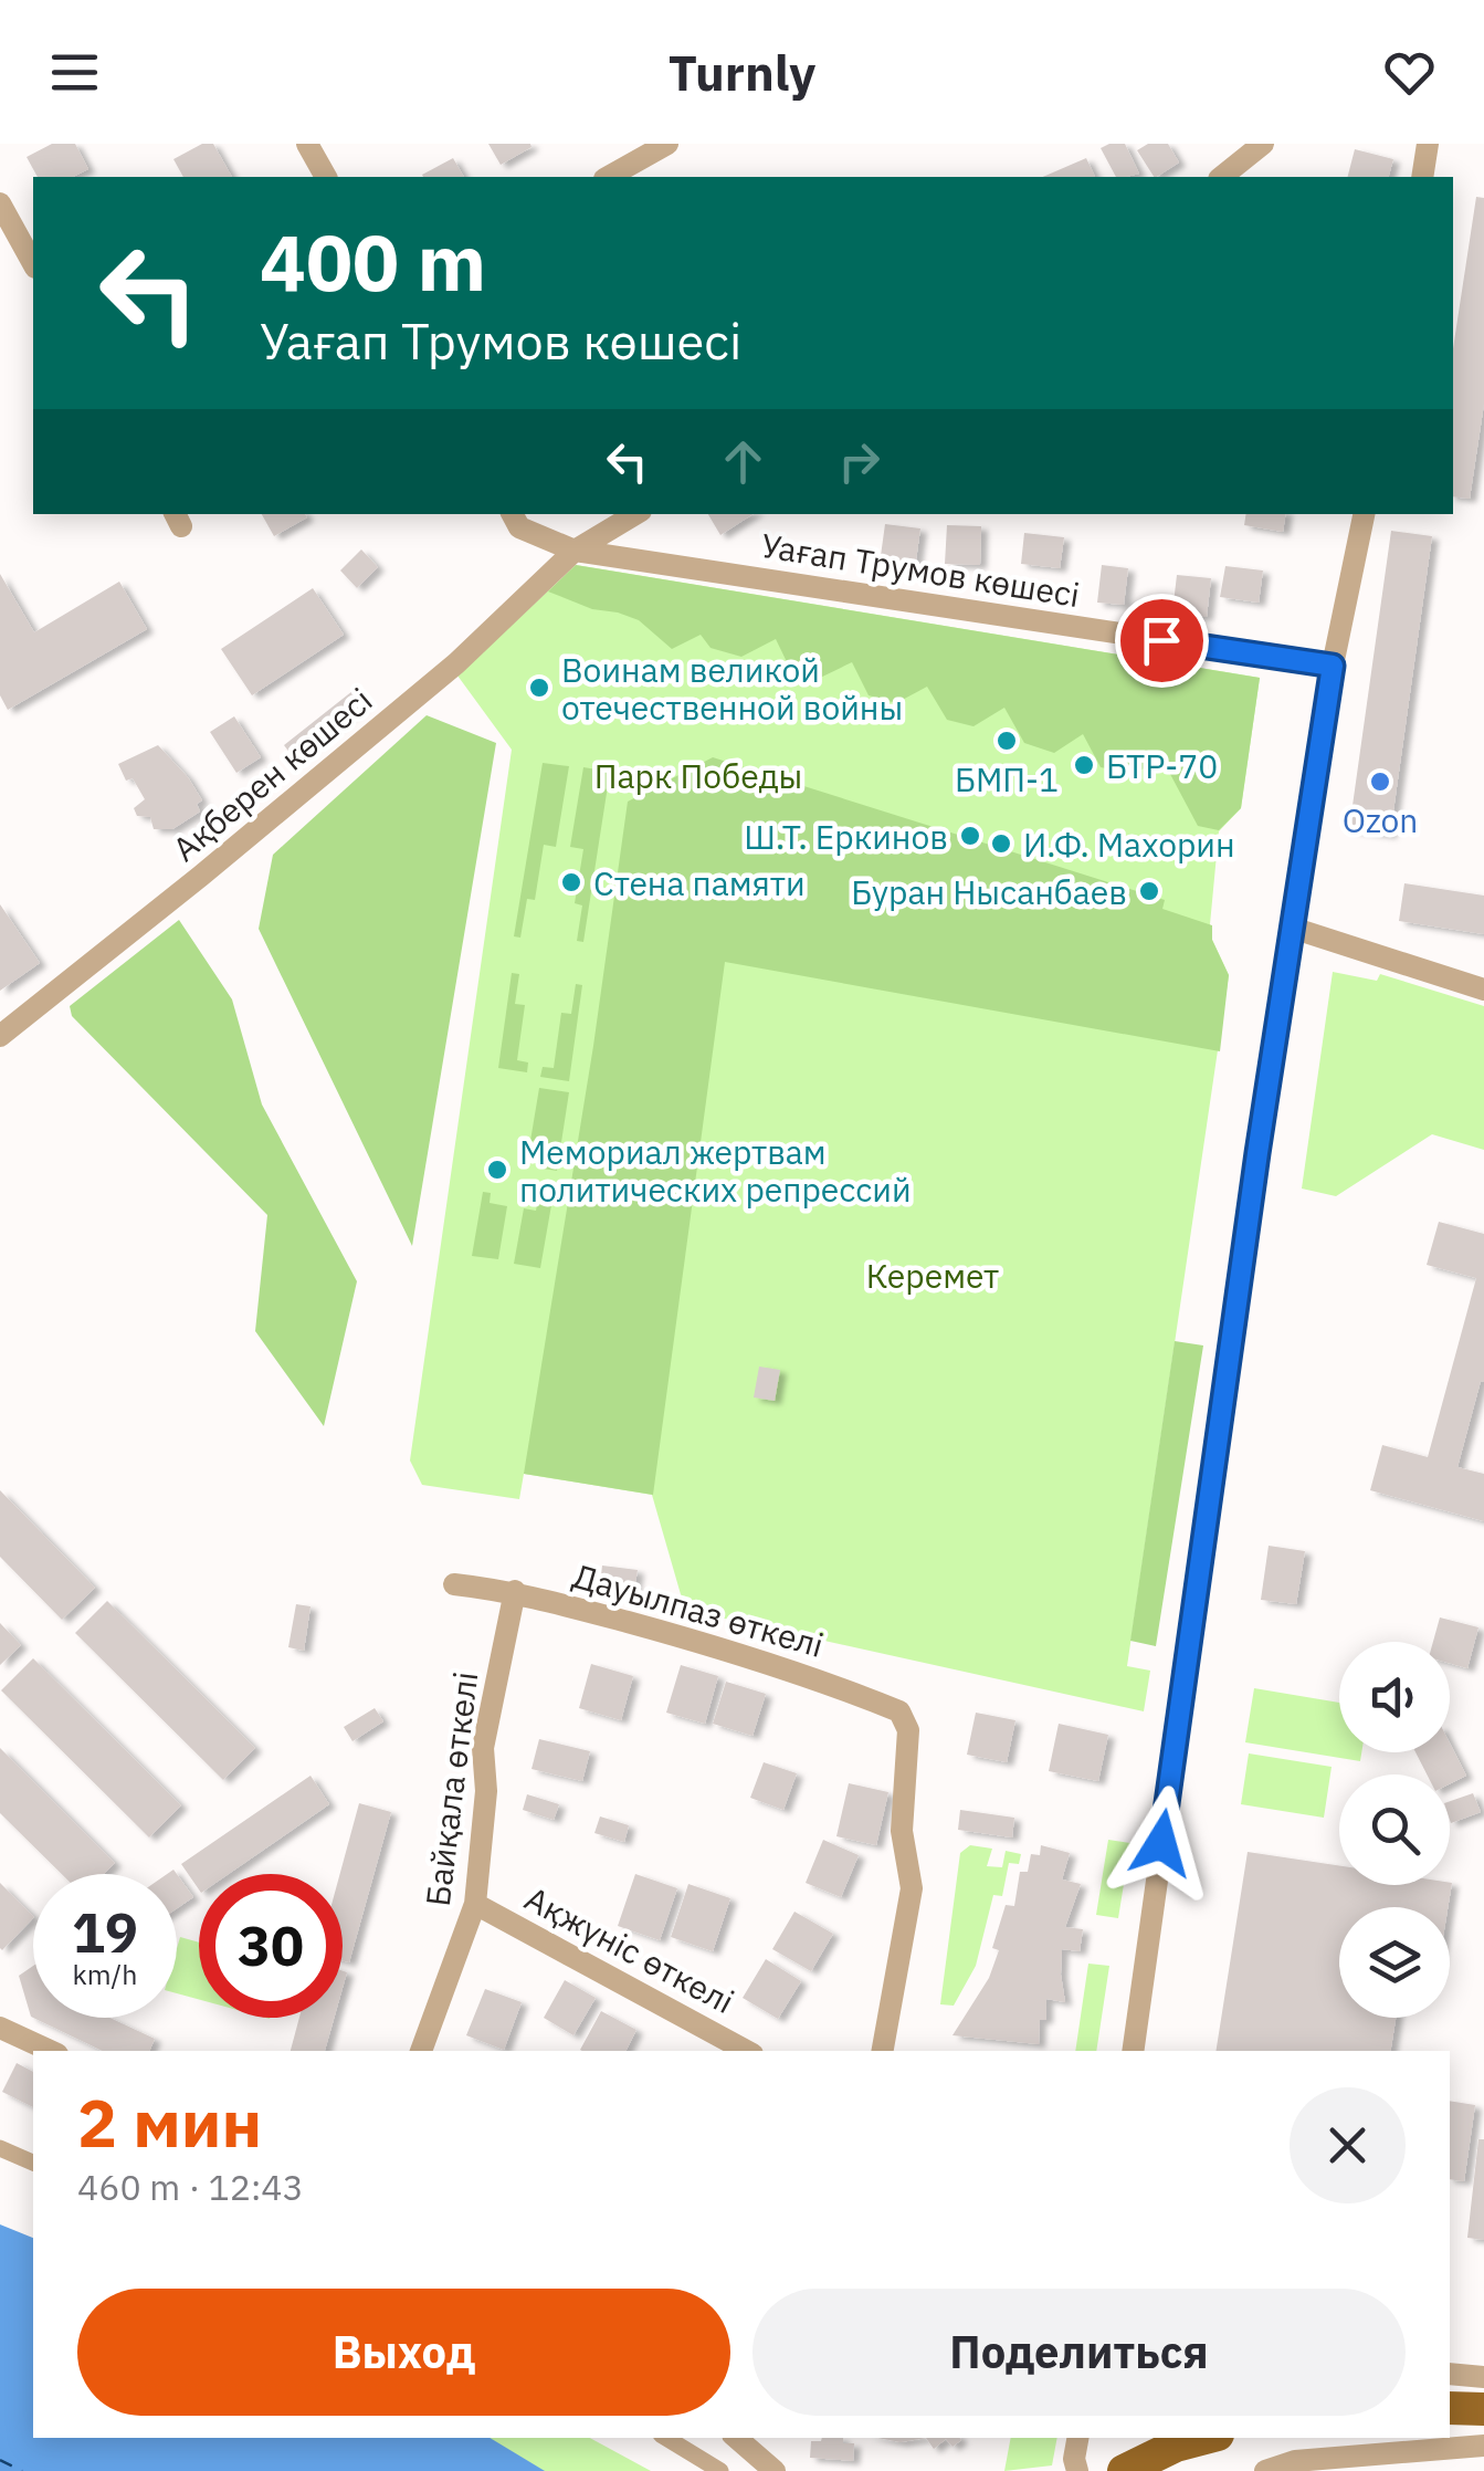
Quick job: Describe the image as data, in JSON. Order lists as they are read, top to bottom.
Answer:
{
  "streets": {
    "street": [
      "Уағап Трумов көшесі",
      "Ақберен көшесі",
      "Дауылпаз өткелі",
      "Байқала өткелі",
      "Ақжүніс өткелі"
    ]
  },
  "crossings": [
    ["Уағап Трумов көшесі", "Ақберен көшесі"],
    ["Дауылпаз өткелі", "Байқала өткелі"],
    ["Байқала өткелі", "Ақжүніс өткелі"]
  ],
  "parks": ["Парк Победы", "Керемет"],
  "places": [
    "Воинам великой отечественной войны",
    "БМП-1",
    "БТР-70",
    "Ozon",
    "Ш.Т. Еркинов",
    "И.Ф. Махорин",
    "Стена памяти",
    "Буран Нысанбаев",
    "Мемориал жертвам политических репрессий"
  ],
  "page": {
    "header": "Turnly",
    "turn": ["400 m", "Уағап Трумов көшесі"],
    "speed": "19 km/h",
    "limit": "30",
    "heading": ["2 мин", "460 m · 12:43"],
    "buttons": ["Выход", "Поделиться"]
  }
}
